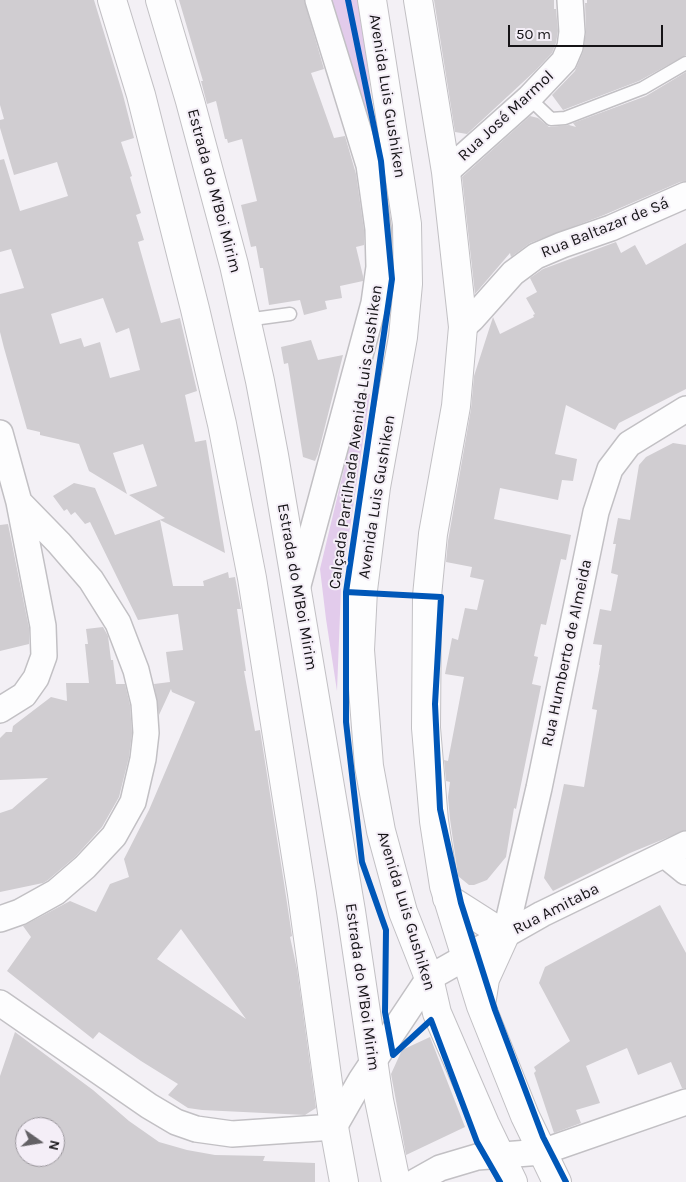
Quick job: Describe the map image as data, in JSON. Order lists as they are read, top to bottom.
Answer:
{
  "streets": {
    "main road": ["Avenida Luis Gushiken", "Estrada do M'Boi Mirim"],
    "street": [
      "Rua José Marmol",
      "Rua Baltazar de Sá",
      "Rua Humberto de Almeida",
      "Rua Amitaba"
    ],
    "cycle path": ["Calçada Partilhada Avenida Luis Gushiken"]
  },
  "crossings": [
    ["Avenida Luis Gushiken", "Rua Amitaba"],
    ["Rua Humberto de Almeida", "Rua Amitaba"]
  ],
  "scale_bar": "50 m",
  "north": "right"
}
